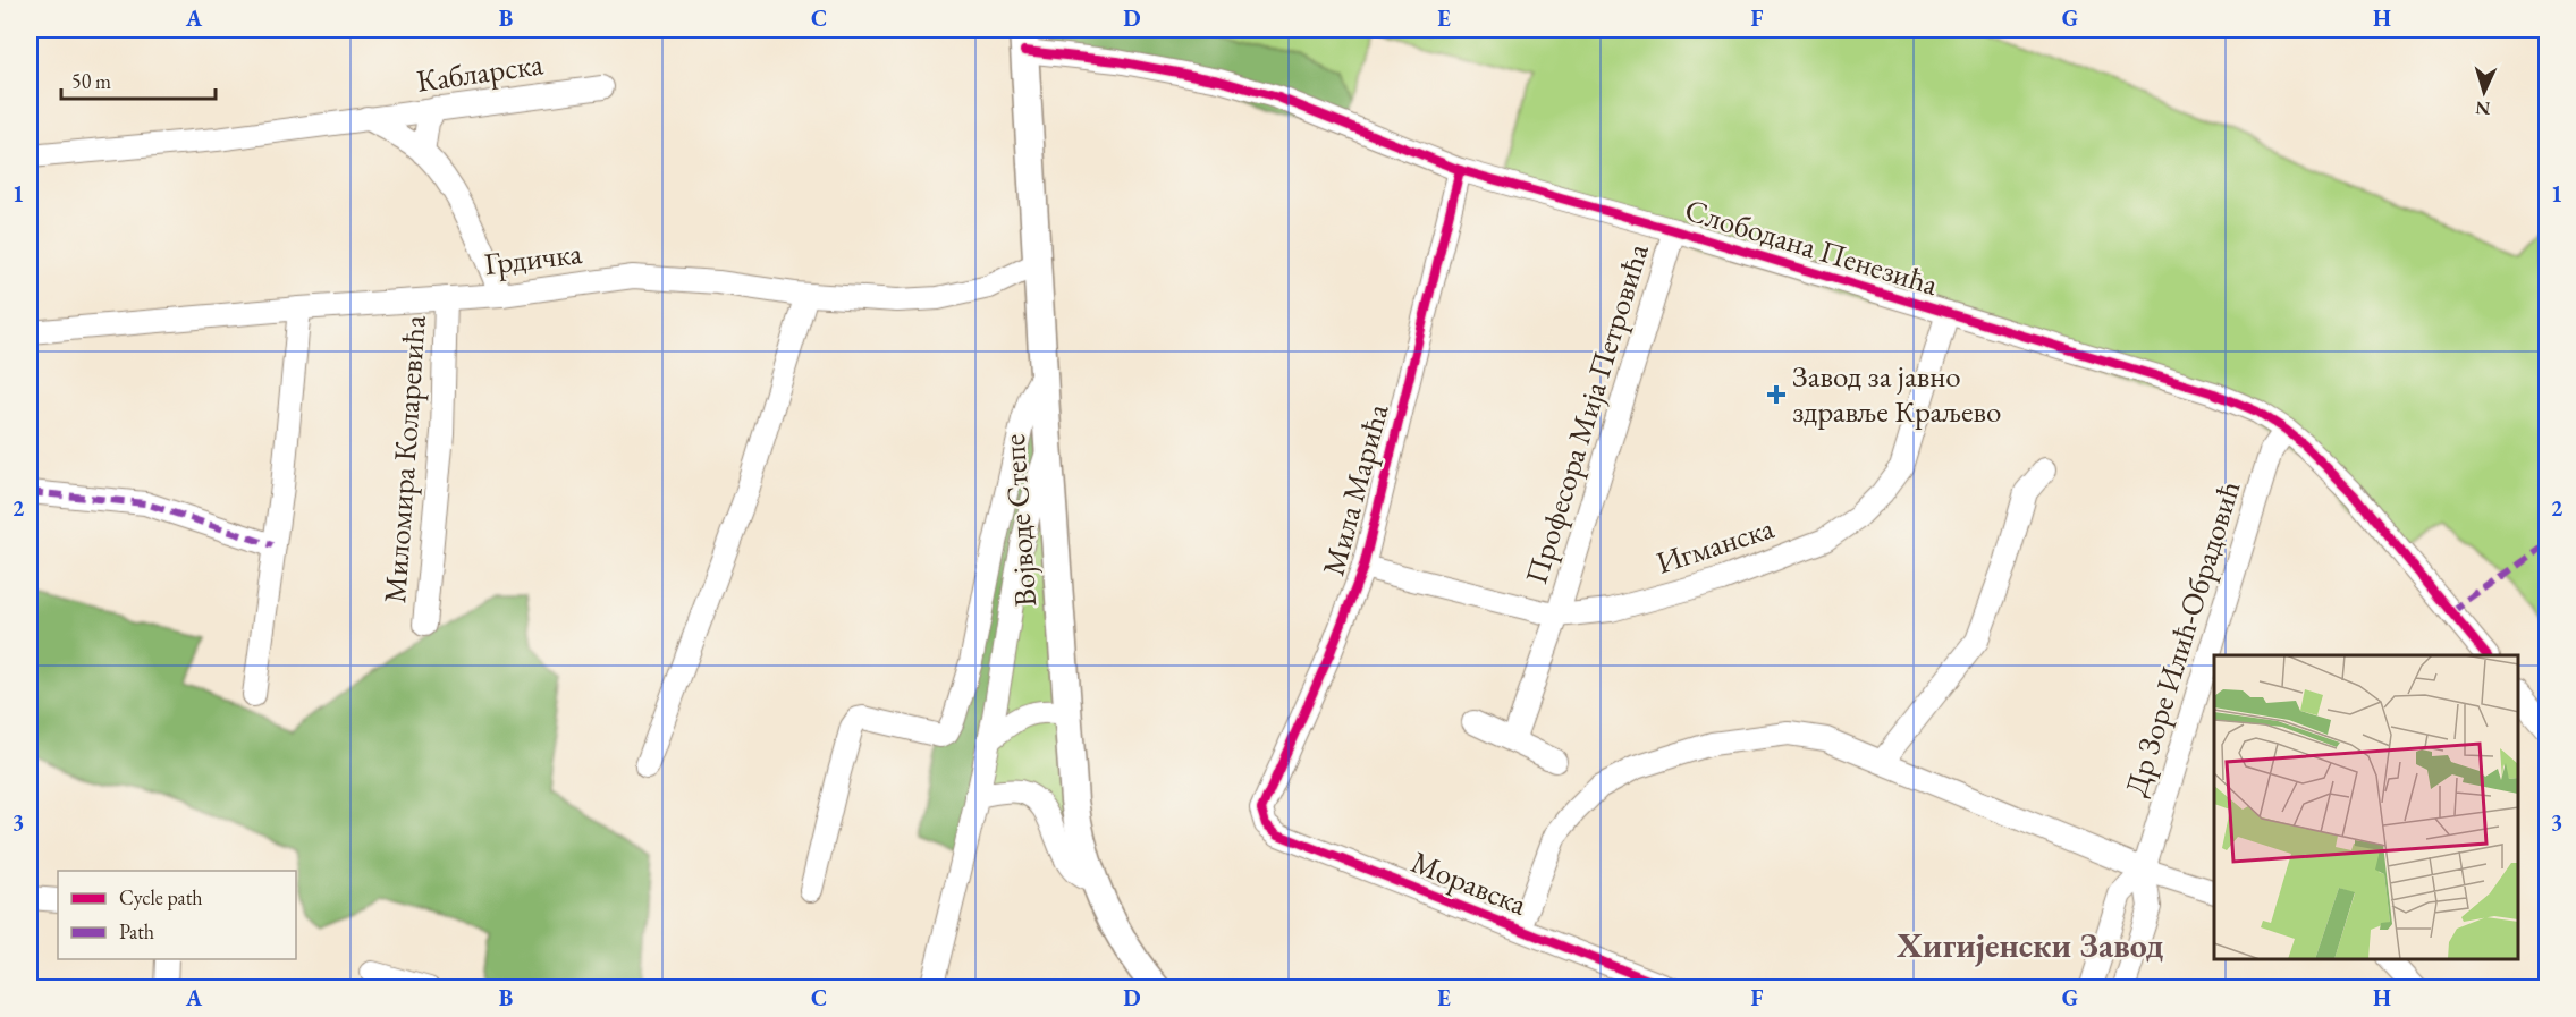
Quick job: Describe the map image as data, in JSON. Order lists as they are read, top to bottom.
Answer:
{
  "streets": {
    "street": [
      "Кабларска",
      "Слободана Пенезића",
      "Грдичка",
      "Професора Мија Петровића",
      "Миломира Коларевића",
      "Мила Марића",
      "Војводе Степе",
      "Игманска",
      "Др Зоре Илић-Обрадовић",
      "Моравска"
    ]
  },
  "crossings": [
    ["Кабларска", "Грдичка"],
    ["Слободана Пенезића", "Професора Мија Петровића"],
    ["Слободана Пенезића", "Мила Марића"],
    ["Слободана Пенезића", "Војводе Степе"],
    ["Слободана Пенезића", "Игманска"],
    ["Слободана Пенезића", "Др Зоре Илић-Обрадовић"],
    ["Грдичка", "Миломира Коларевића"],
    ["Грдичка", "Војводе Степе"],
    ["Професора Мија Петровића", "Игманска"],
    ["Мила Марића", "Игманска"],
    ["Мила Марића", "Моравска"]
  ],
  "districts": ["Хигијенски Завод"],
  "places": {
    "health": ["Завод за јавно здравље Краљево"]
  },
  "legend": ["Cycle path", "Path"],
  "scale_bar": "50 m",
  "north": "bottom",
  "grid": {
    "columns": [
      "A",
      "B",
      "C",
      "D",
      "E",
      "F",
      "G",
      "H"
    ],
    "rows": ["1", "2", "3"]
  }
}
